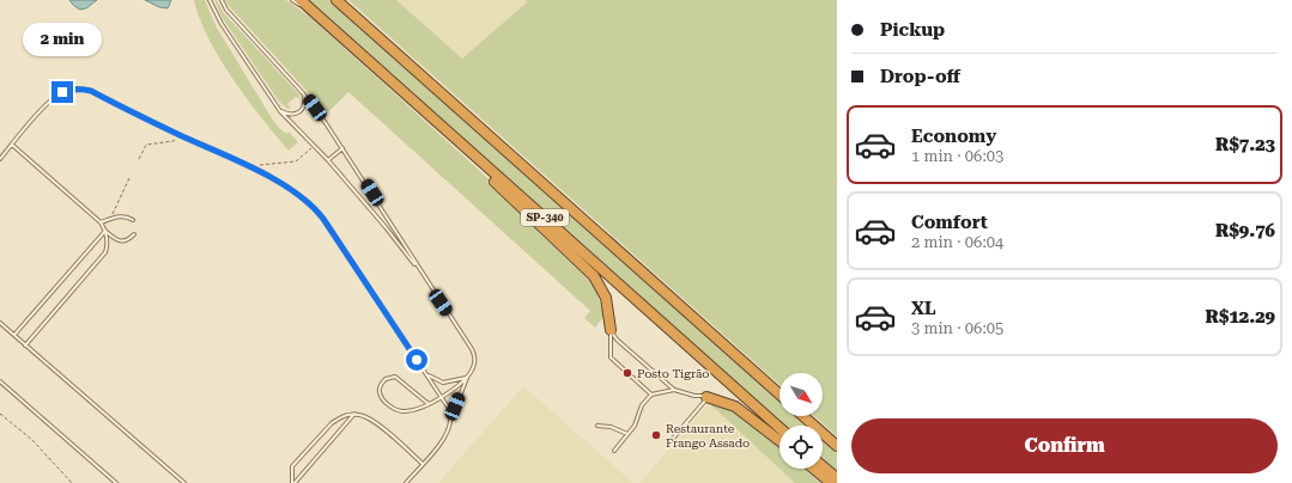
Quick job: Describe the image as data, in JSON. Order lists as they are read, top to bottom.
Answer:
{
  "streets": {
    "highway": ["SP-340"]
  },
  "places": ["Posto Tigrão", "Restaurante Frango Assado"],
  "north": "bottom right",
  "page": {
    "banner": ["Pickup", "Drop-off"],
    "bubble": "2 min",
    "list": [
      {
        "name": "Economy",
        "note": "1 min · 06:03",
        "value": "R$7.23"
      },
      {
        "name": "Comfort",
        "note": "2 min · 06:04",
        "value": "R$9.76"
      },
      {
        "name": "XL",
        "note": "3 min · 06:05",
        "value": "R$12.29"
      }
    ],
    "buttons": "Confirm"
  }
}
